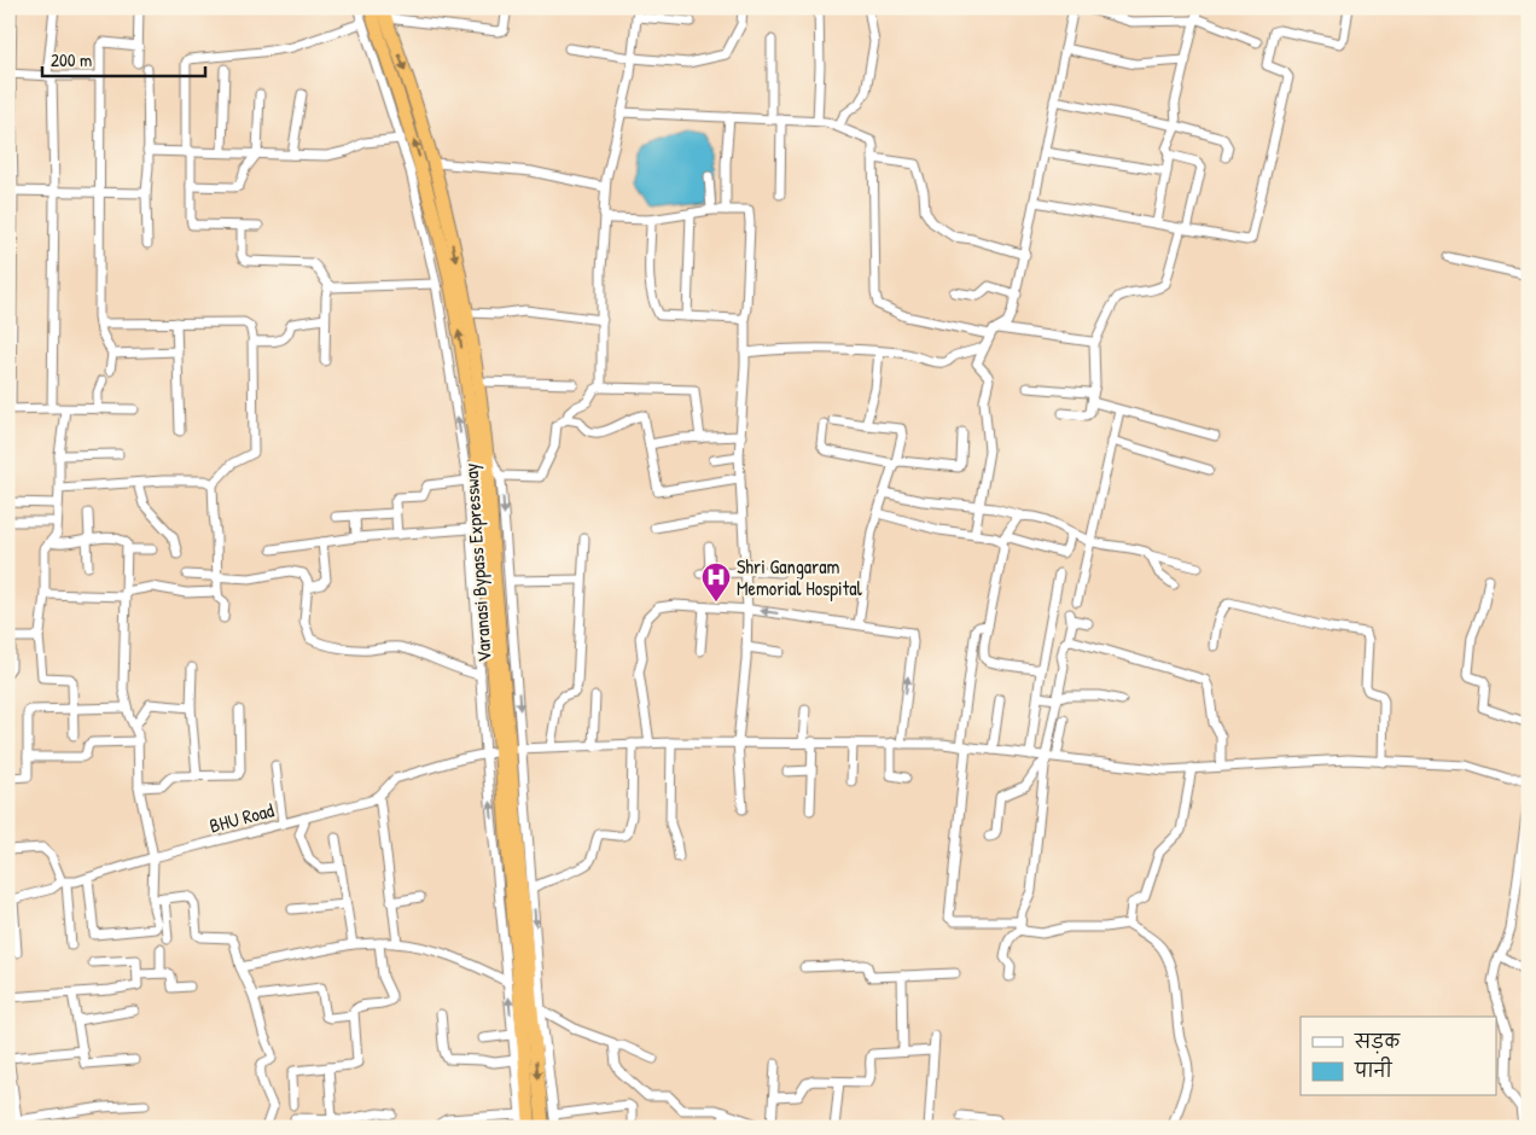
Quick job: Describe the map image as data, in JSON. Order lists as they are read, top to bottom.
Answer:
{
  "streets": {
    "highway": ["Varanasi Bypass Expressway"],
    "street": ["BHU Road"]
  },
  "places": {
    "hospital": ["Shri Gangaram Memorial Hospital"]
  },
  "legend": ["सड़क", "पानी"],
  "scale_bar": "200 m"
}
